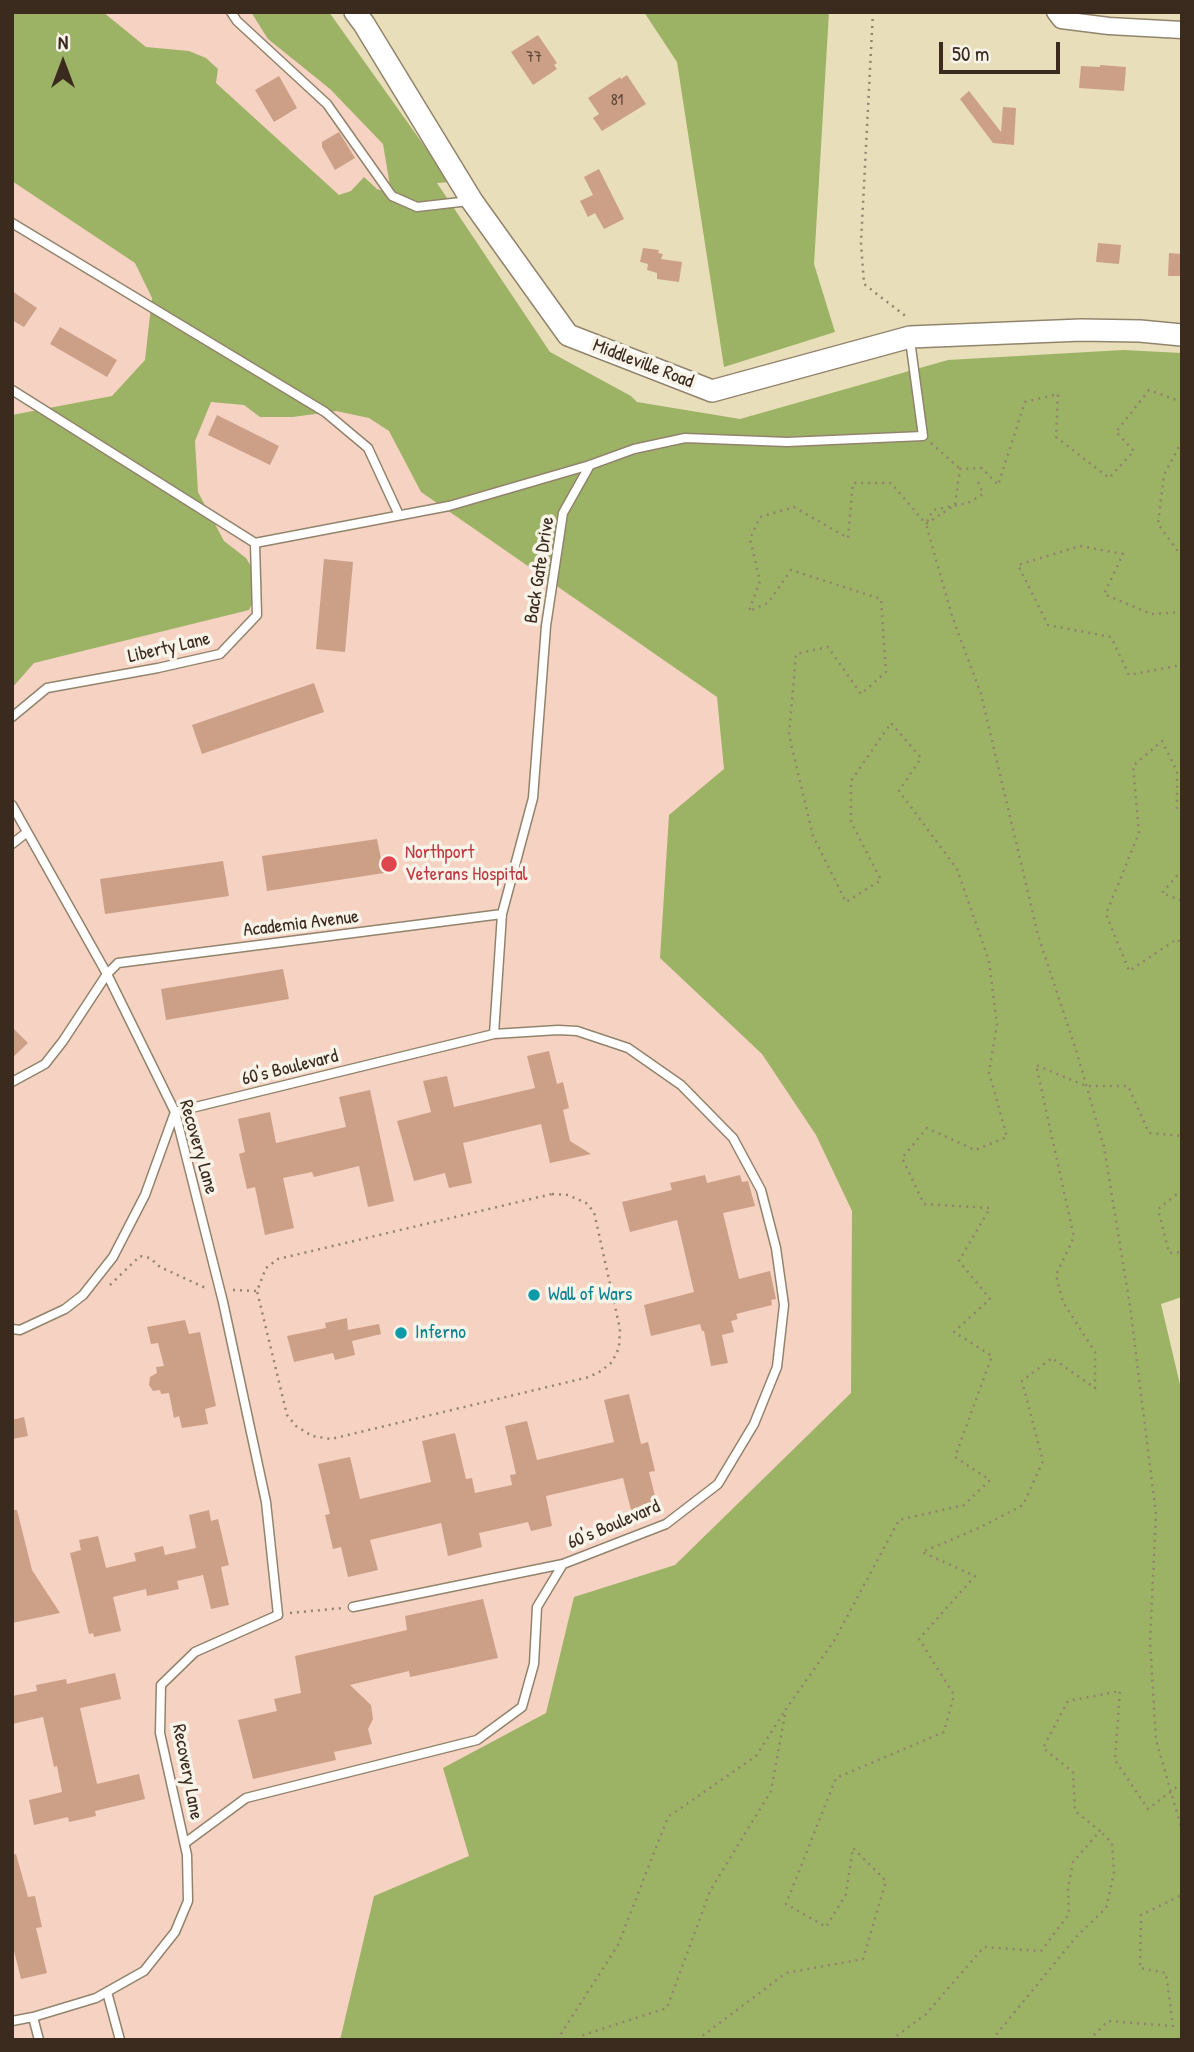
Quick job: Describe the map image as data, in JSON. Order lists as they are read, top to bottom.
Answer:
{
  "streets": {
    "street": ["Middleville Road"],
    "lane": [
      "Back Gate Drive",
      "Liberty Lane",
      "Academia Avenue",
      "60's Boulevard",
      "Recovery Lane"
    ]
  },
  "crossings": [
    ["Back Gate Drive", "Academia Avenue"],
    ["Back Gate Drive", "60's Boulevard"],
    ["Academia Avenue", "Recovery Lane"],
    ["60's Boulevard", "Recovery Lane"]
  ],
  "places": ["Northport Veterans Hospital", "Wall of Wars", "Inferno"],
  "house_numbers": ["77", "81"],
  "scale_bar": "50 m",
  "north": "top"
}
